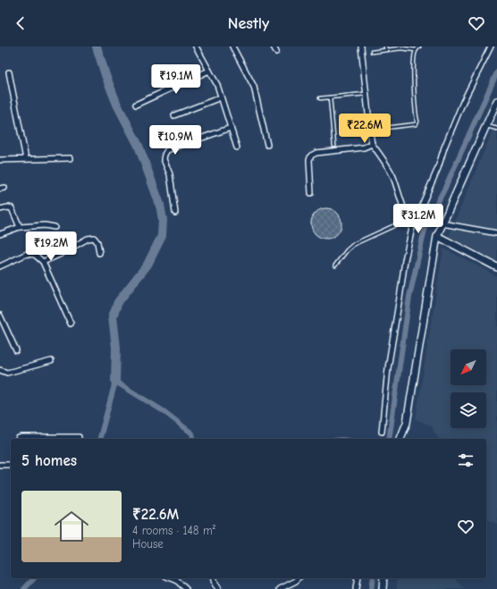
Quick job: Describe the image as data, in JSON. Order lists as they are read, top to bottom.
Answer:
{
  "north": "bottom left",
  "page": {
    "header": "Nestly",
    "price": [
      "₹19.1M",
      "₹22.6M",
      "₹10.9M",
      "₹31.2M",
      "₹19.2M"
    ],
    "heading": "5 homes",
    "list": [
      {
        "name": "₹22.6M",
        "note": "4 rooms · 148 m² · House"
      }
    ]
  }
}
